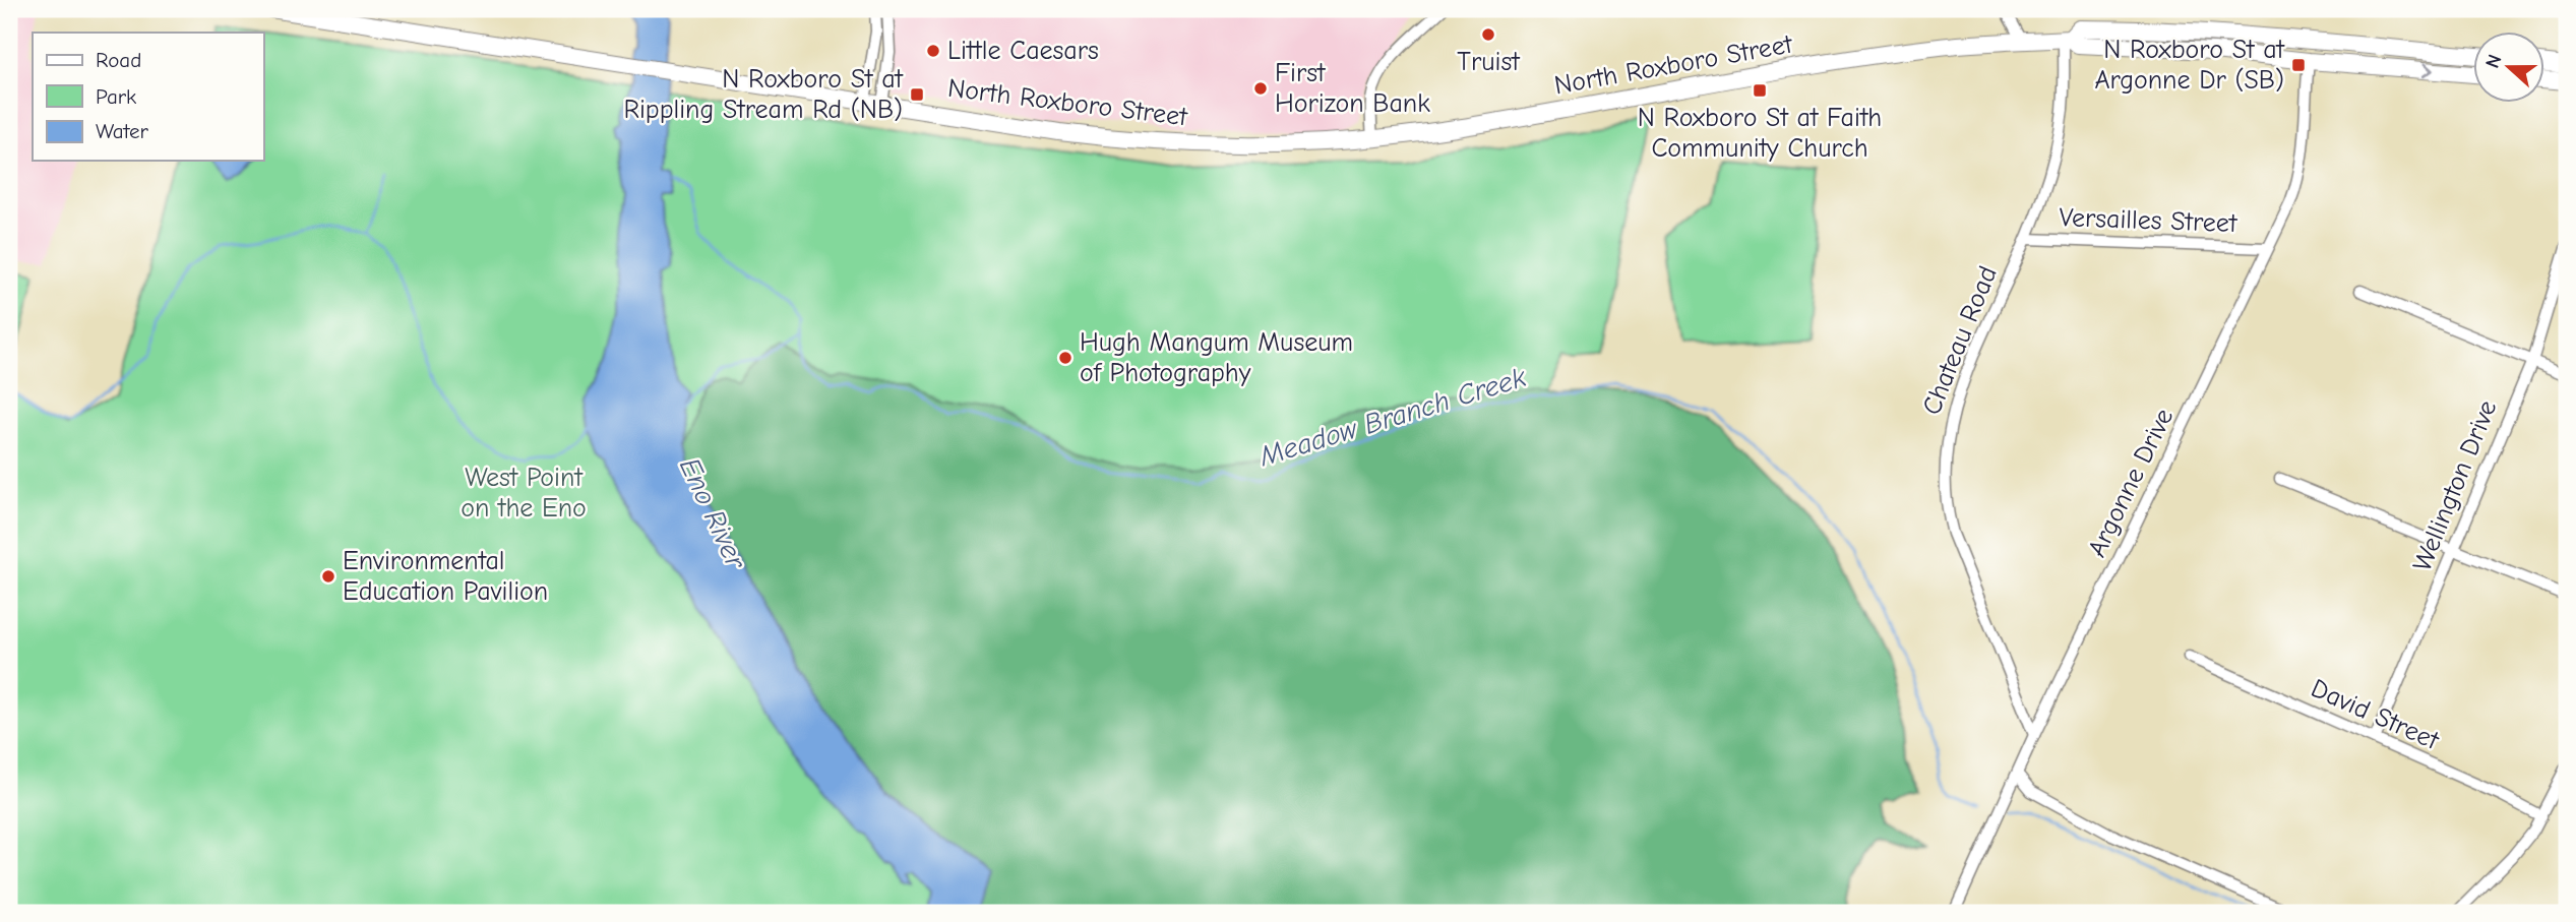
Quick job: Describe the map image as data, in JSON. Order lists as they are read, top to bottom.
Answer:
{
  "streets": {
    "highway": ["North Roxboro Street"],
    "street": [
      "Versailles Street",
      "Chateau Road",
      "Argonne Drive",
      "Wellington Drive",
      "David Street"
    ]
  },
  "crossings": [
    ["North Roxboro Street", "Chateau Road"],
    ["North Roxboro Street", "Argonne Drive"],
    ["Versailles Street", "Chateau Road"],
    ["Versailles Street", "Argonne Drive"],
    ["Chateau Road", "Argonne Drive"],
    ["Wellington Drive", "David Street"]
  ],
  "water": ["Meadow Branch Creek", "Eno River"],
  "parks": ["West Point on the Eno"],
  "places": {
    "other": [
      "Truist",
      "Little Caesars",
      "First Horizon Bank",
      "Hugh Mangum Museum of Photography",
      "Environmental Education Pavilion"
    ],
    "transit": ["N Roxboro St at Argonne Dr (SB)", "N Roxboro St at Faith Community Church", "N Roxboro St at Rippling Stream Rd (NB)"]
  },
  "legend": ["Road", "Park", "Water"],
  "north": "left"
}
